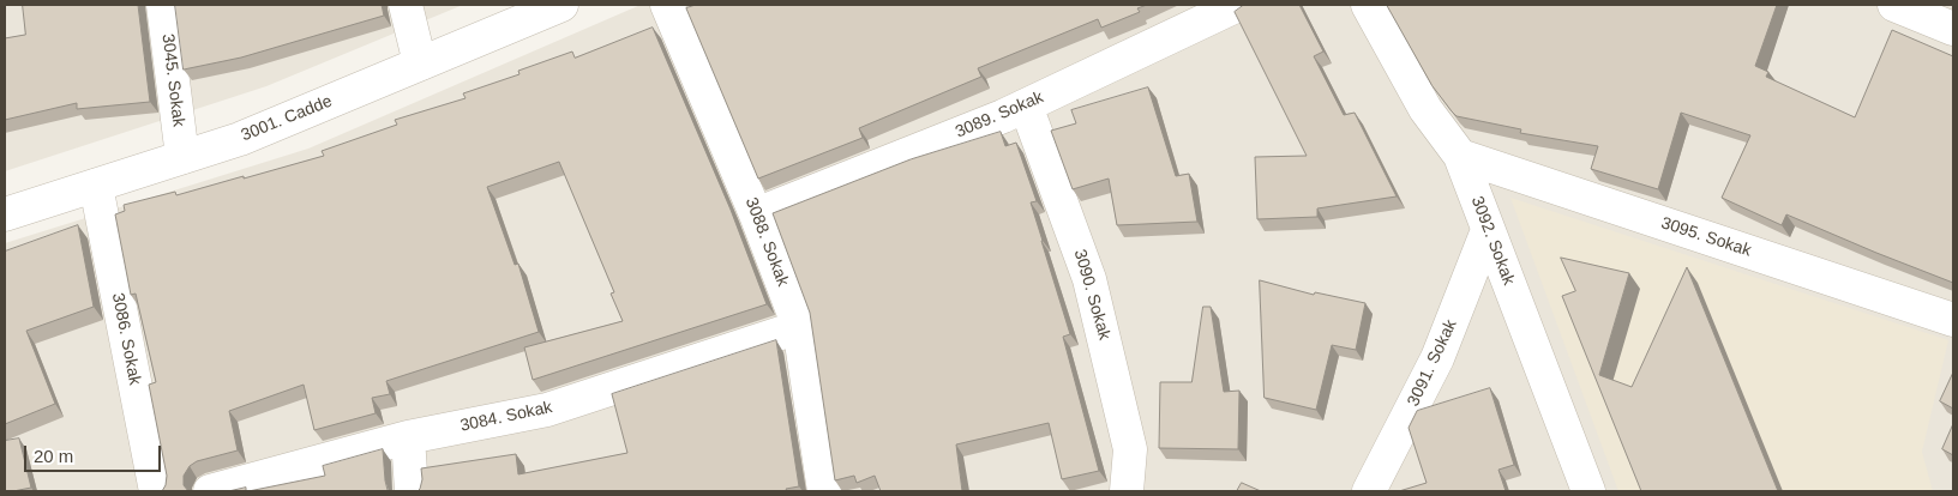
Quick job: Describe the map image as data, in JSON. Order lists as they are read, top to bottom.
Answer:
{
  "streets": {
    "street": [
      "3045. Sokak",
      "3089. Sokak",
      "3001. Cadde",
      "3095. Sokak",
      "3092. Sokak",
      "3088. Sokak",
      "3090. Sokak",
      "3086. Sokak",
      "3091. Sokak",
      "3084. Sokak"
    ]
  },
  "crossings": [
    ["3045. Sokak", "3001. Cadde"],
    ["3089. Sokak", "3088. Sokak"],
    ["3089. Sokak", "3090. Sokak"],
    ["3001. Cadde", "3086. Sokak"],
    ["3095. Sokak", "3092. Sokak"],
    ["3092. Sokak", "3091. Sokak"],
    ["3088. Sokak", "3084. Sokak"]
  ],
  "scale_bar": "20 m"
}
